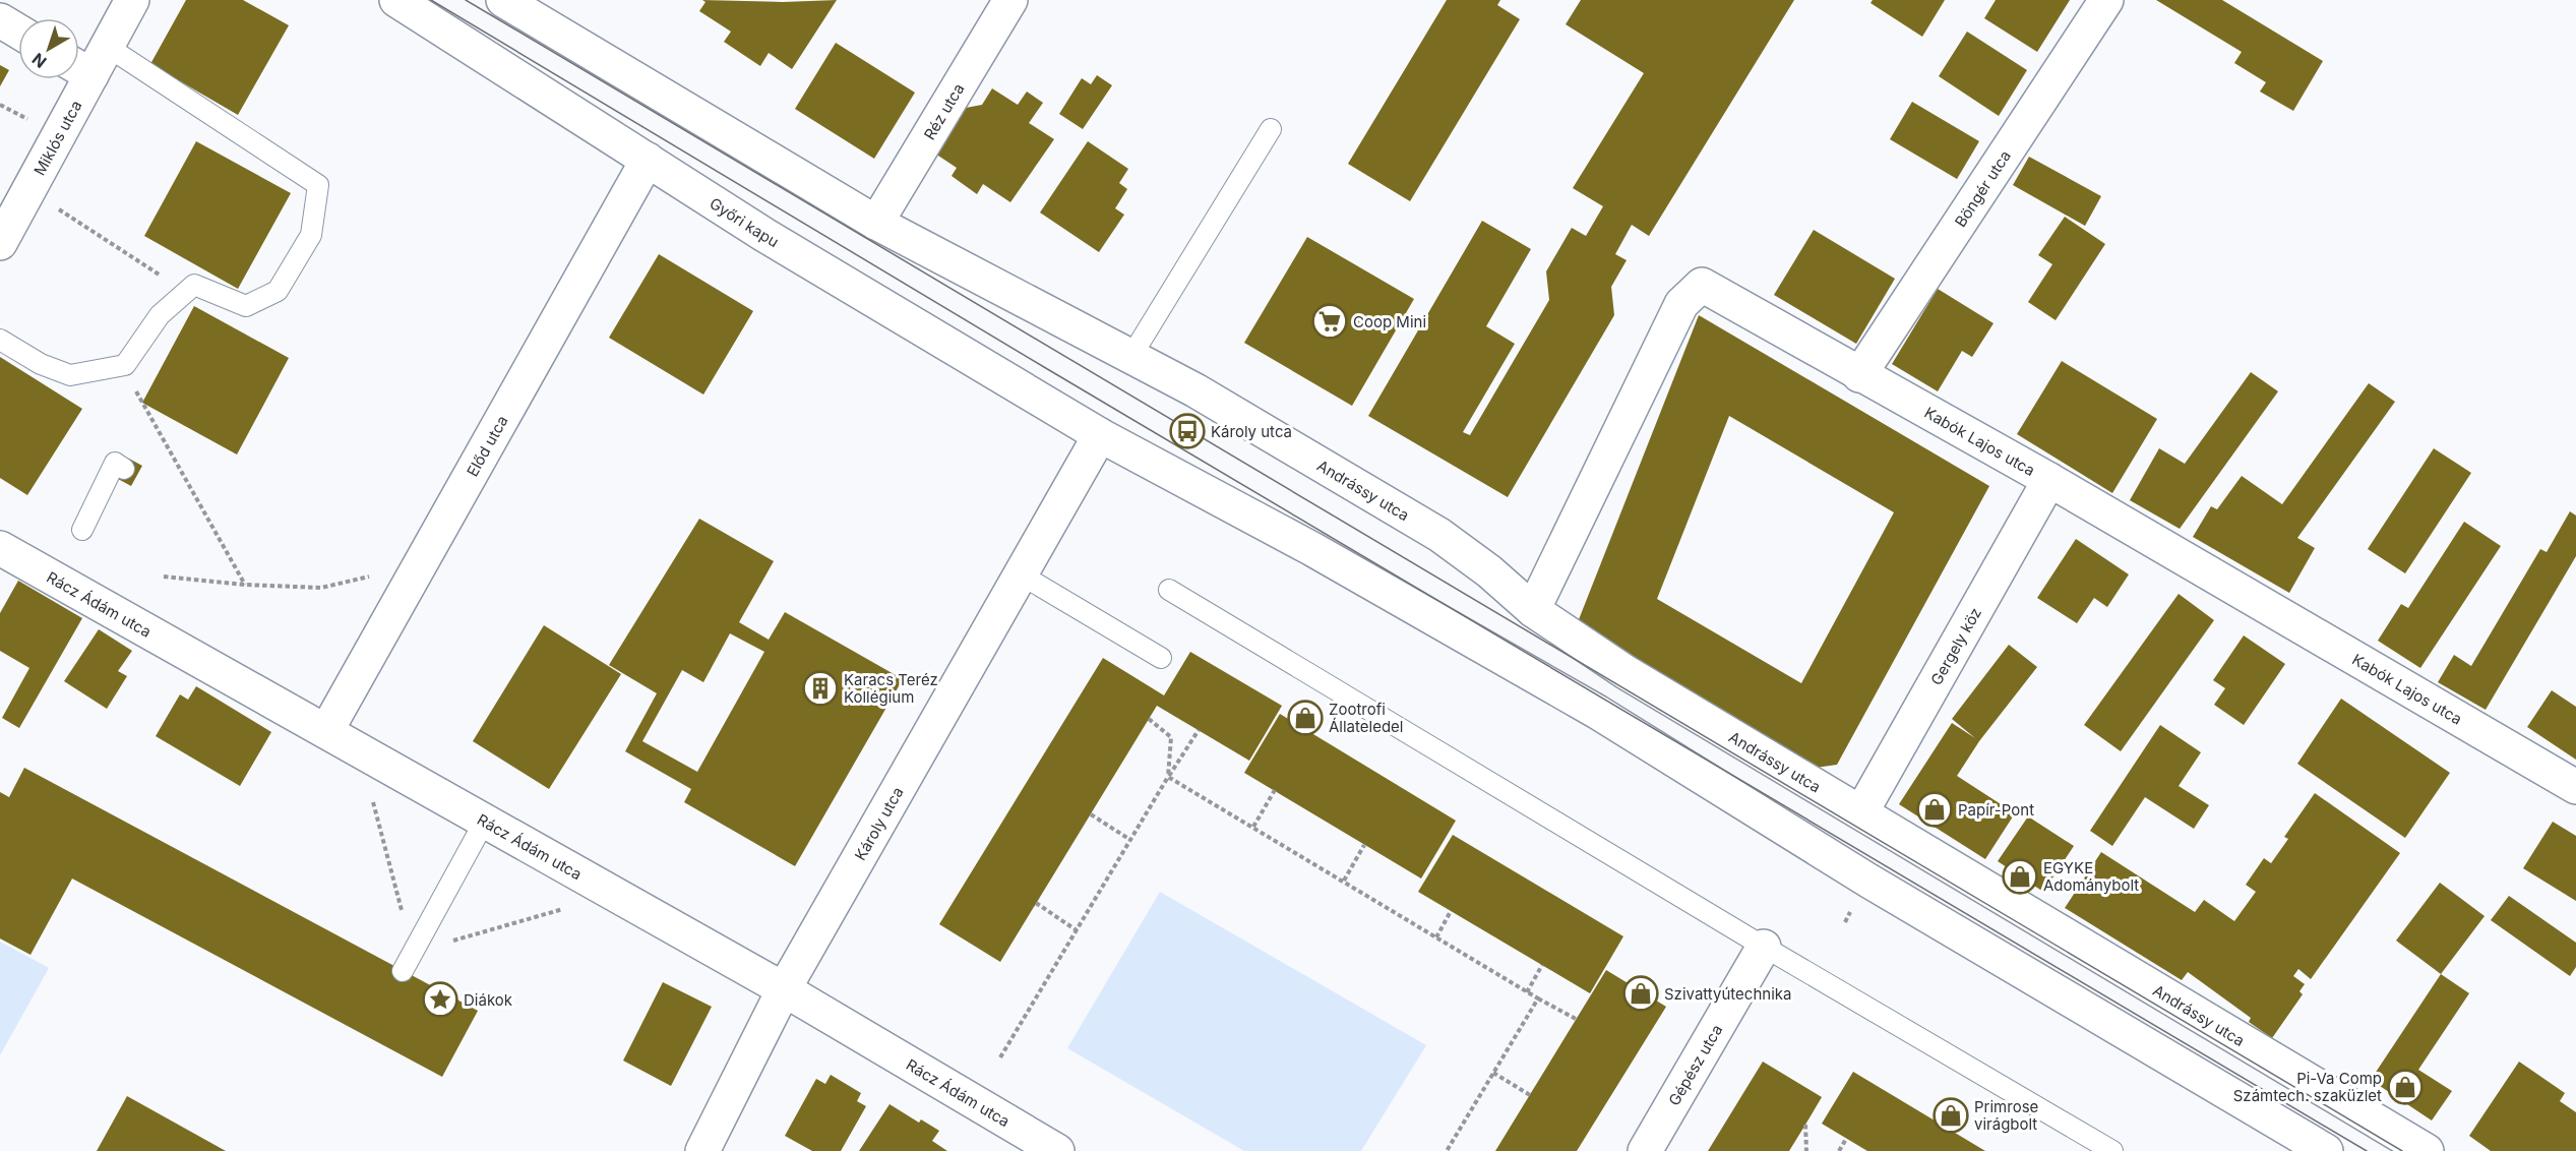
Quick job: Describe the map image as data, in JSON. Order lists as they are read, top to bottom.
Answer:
{
  "streets": {
    "street": [
      "Réz utca",
      "Miklós utca",
      "Böngér utca",
      "Győri kapu",
      "Kabók Lajos utca",
      "Előd utca",
      "Andrássy utca",
      "Rácz Ádám utca",
      "Gergely köz",
      "Károly utca",
      "Gépész utca"
    ]
  },
  "crossings": [
    ["Böngér utca", "Kabók Lajos utca"],
    ["Győri kapu", "Előd utca"],
    ["Győri kapu", "Károly utca"],
    ["Kabók Lajos utca", "Andrássy utca"],
    ["Kabók Lajos utca", "Gergely köz"],
    ["Előd utca", "Rácz Ádám utca"],
    ["Andrássy utca", "Gergely köz"],
    ["Rácz Ádám utca", "Károly utca"]
  ],
  "places": {
    "supermarket": ["Coop Mini"],
    "bus stop": ["Károly utca"],
    "building": ["Karacs Teréz Kollégium"],
    "shop": [
      "Zootrofi Állateledel",
      "Papír-Pont",
      "EGYKE Adománybolt",
      "Szivattyútechnika",
      "Pi-Va Comp Számtech. szaküzlet",
      "Primrose virágbolt"
    ],
    "place": ["Diákok"]
  },
  "north": "bottom left"
}
